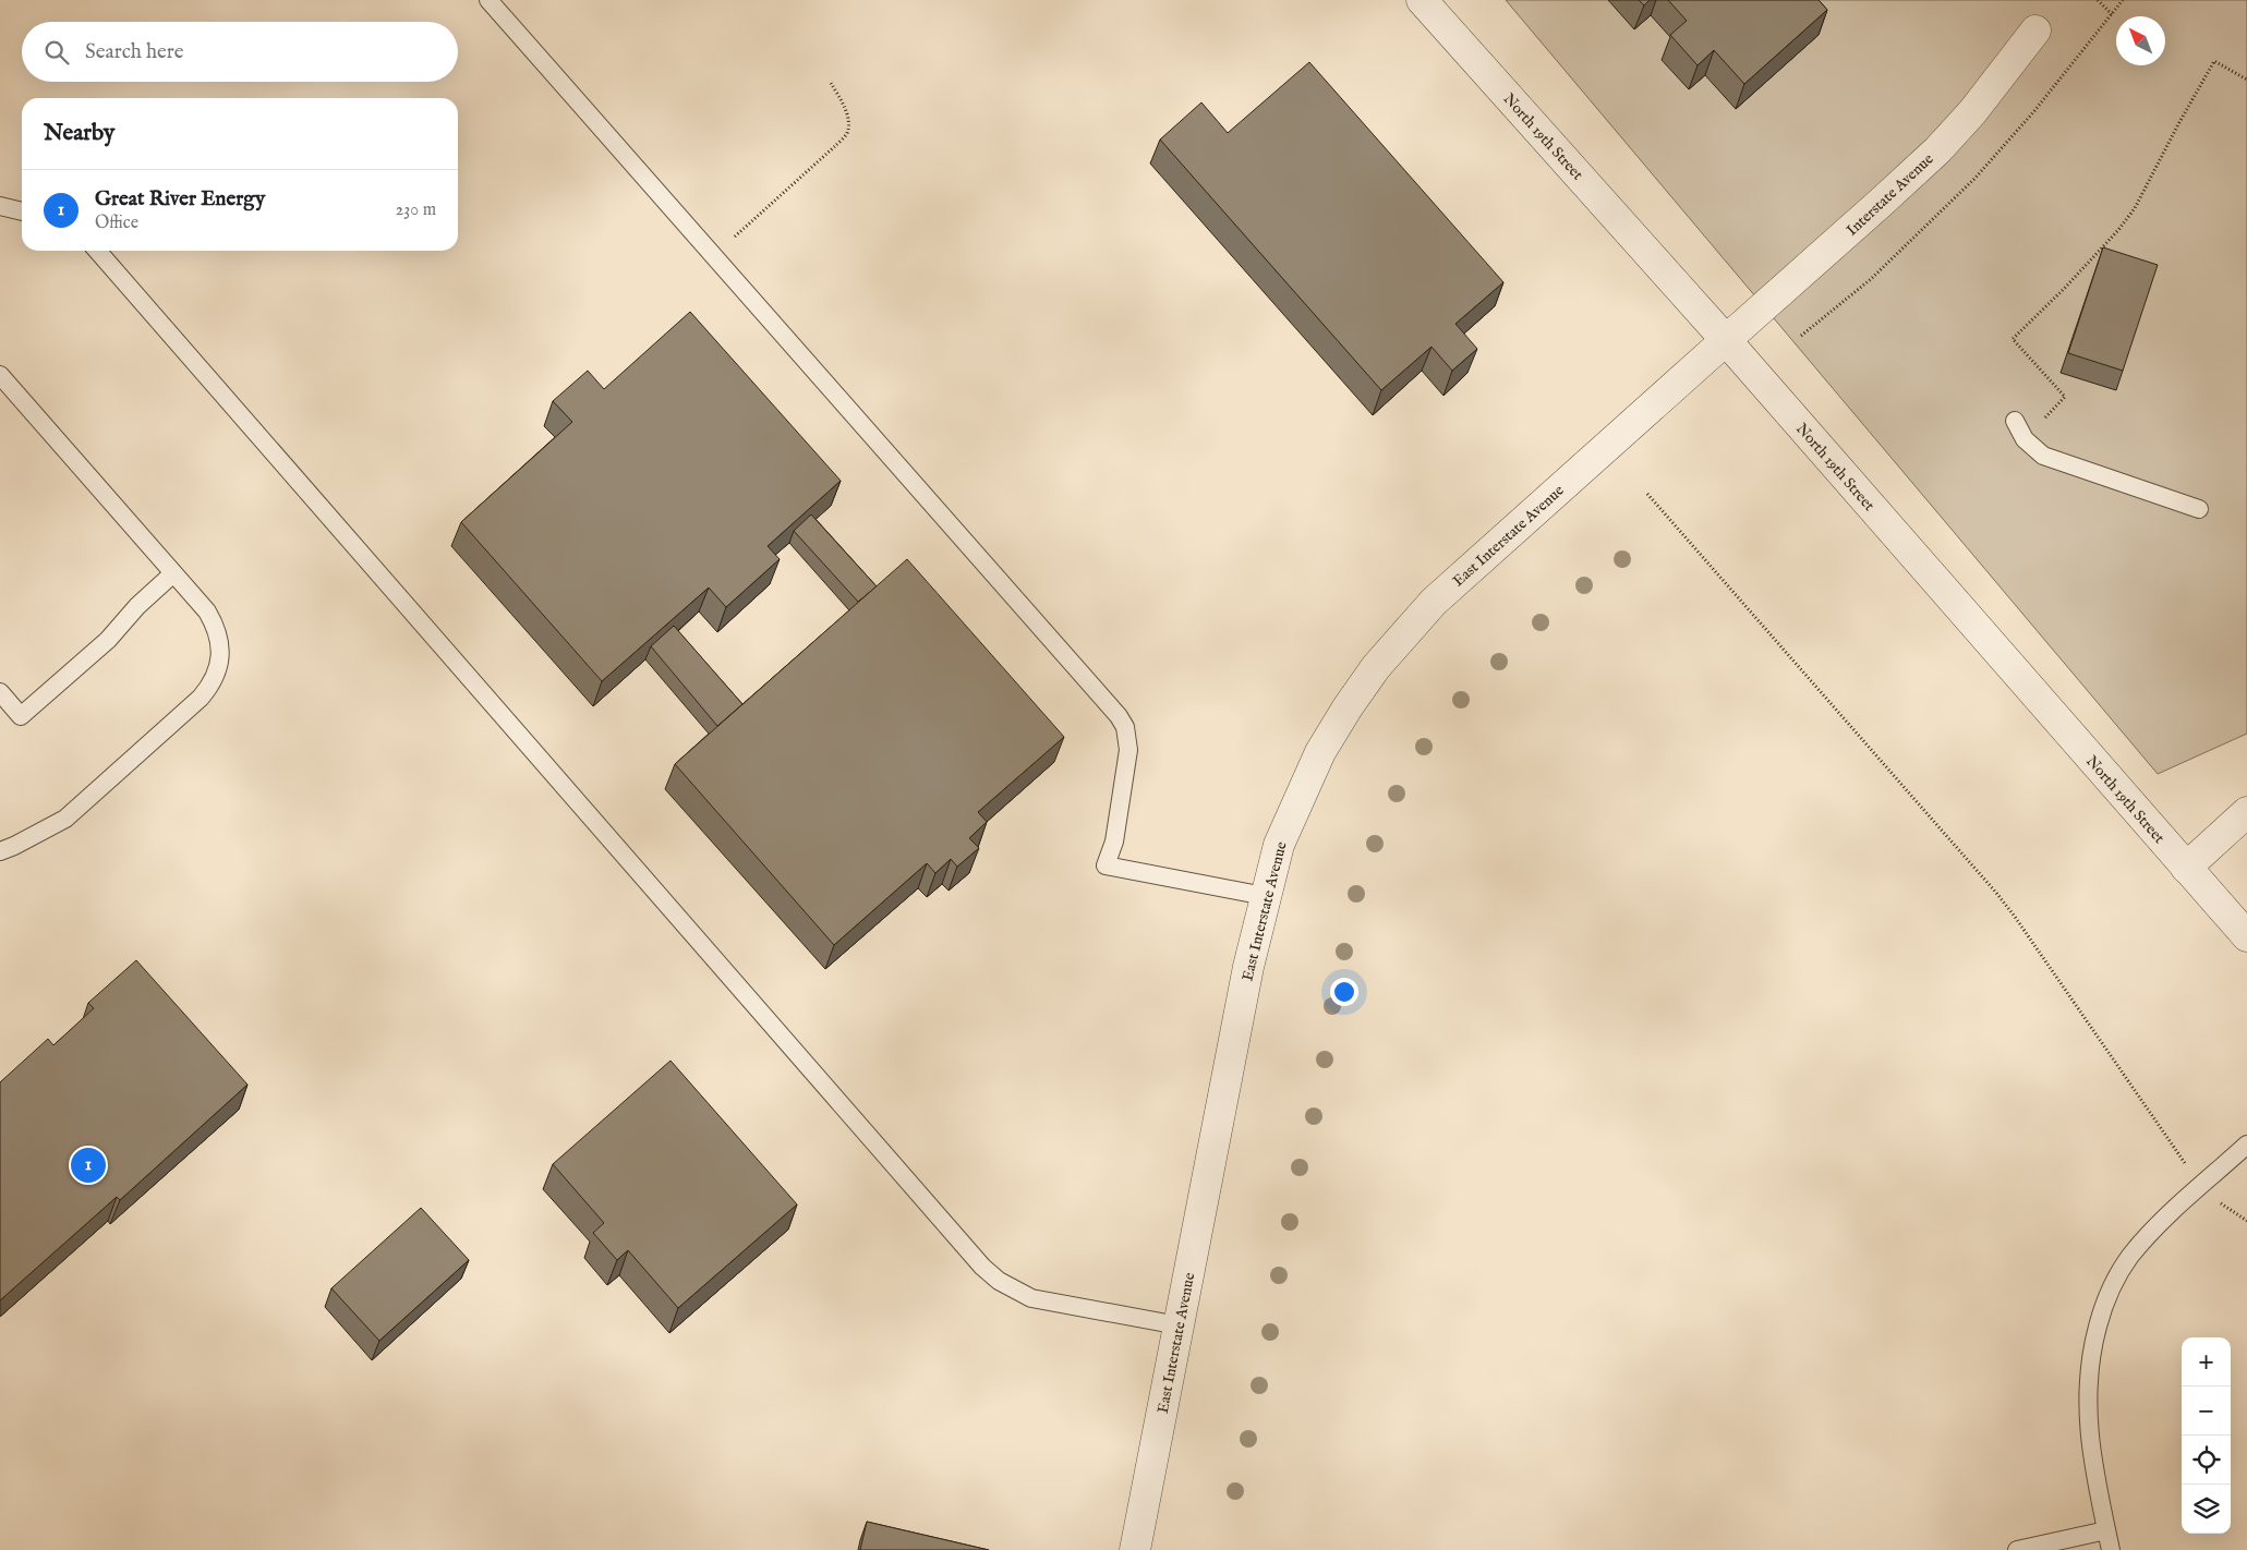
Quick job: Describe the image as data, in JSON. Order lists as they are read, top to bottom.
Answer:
{
  "streets": {
    "street": ["North 19th Street", "Interstate Avenue", "East Interstate Avenue"]
  },
  "crossings": [
    ["North 19th Street", "Interstate Avenue"],
    ["North 19th Street", "East Interstate Avenue"],
    ["Interstate Avenue", "East Interstate Avenue"]
  ],
  "north": "top left",
  "page": {
    "search": "Search here",
    "heading": "Nearby",
    "list": [
      {
        "mark": "1",
        "name": "Great River Energy",
        "note": "Office",
        "value": "230 m"
      }
    ],
    "pins": "1",
    "map_buttons": ["+", "−"]
  }
}
